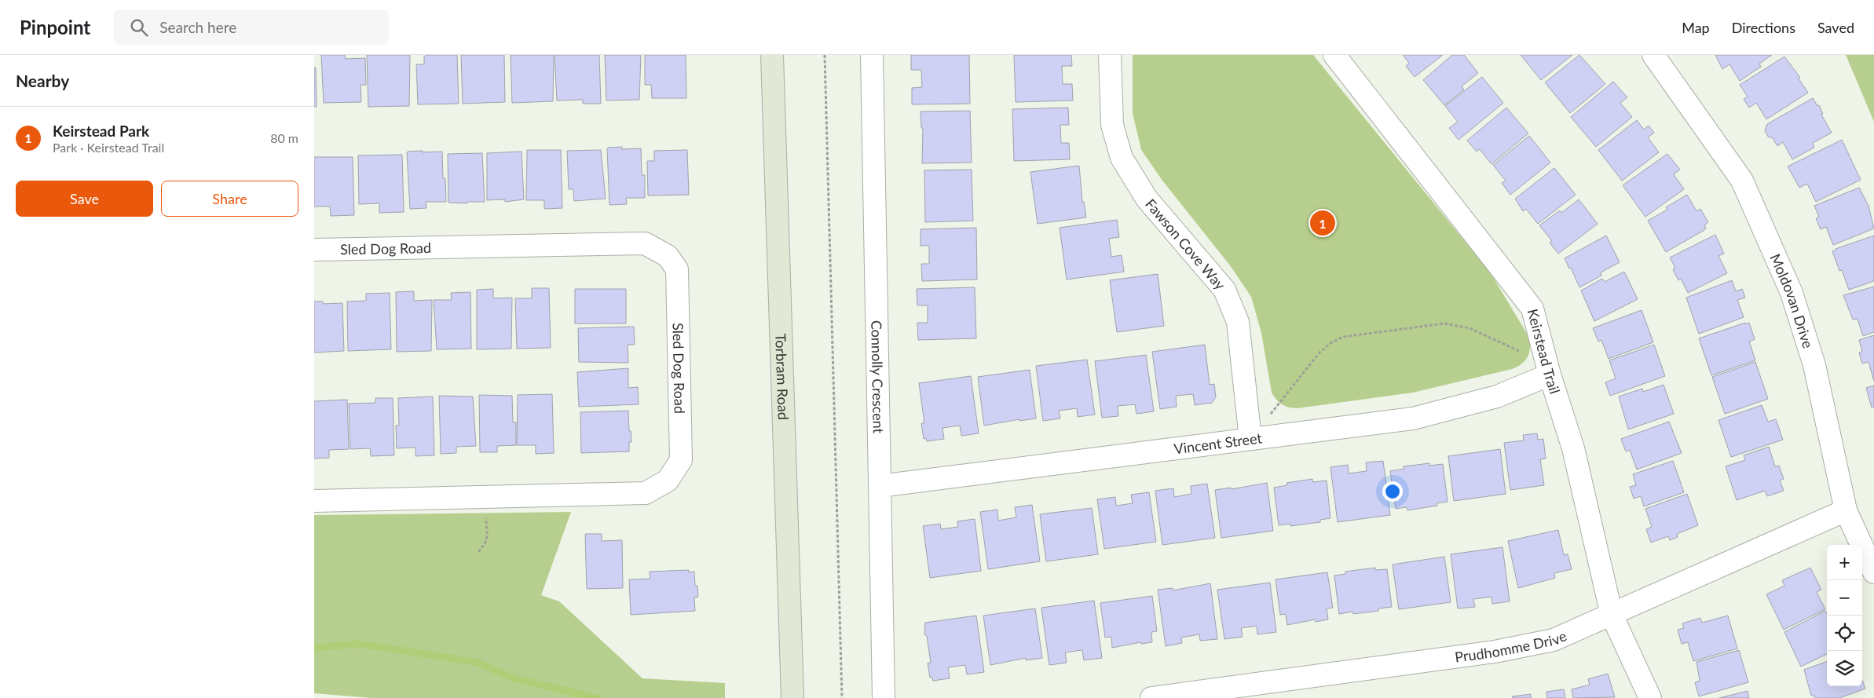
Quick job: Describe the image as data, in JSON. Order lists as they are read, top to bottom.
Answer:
{
  "streets": {
    "main road": ["Torbram Road"],
    "street": [
      "Fawson Cove Way",
      "Sled Dog Road",
      "Moldovan Drive",
      "Keirstead Trail",
      "Connolly Crescent",
      "Vincent Street",
      "Prudhomme Drive"
    ]
  },
  "crossings": [
    ["Fawson Cove Way", "Vincent Street"],
    ["Moldovan Drive", "Prudhomme Drive"],
    ["Keirstead Trail", "Vincent Street"],
    ["Keirstead Trail", "Prudhomme Drive"],
    ["Connolly Crescent", "Vincent Street"]
  ],
  "page": {
    "header": "Pinpoint",
    "search": "Search here",
    "nav": ["Map", "Directions", "Saved"],
    "heading": "Nearby",
    "list": [
      {
        "mark": "1",
        "name": "Keirstead Park",
        "note": "Park · Keirstead Trail",
        "value": "80 m"
      }
    ],
    "buttons": ["Save", "Share"],
    "pins": "1",
    "map_buttons": ["+", "−"]
  }
}
